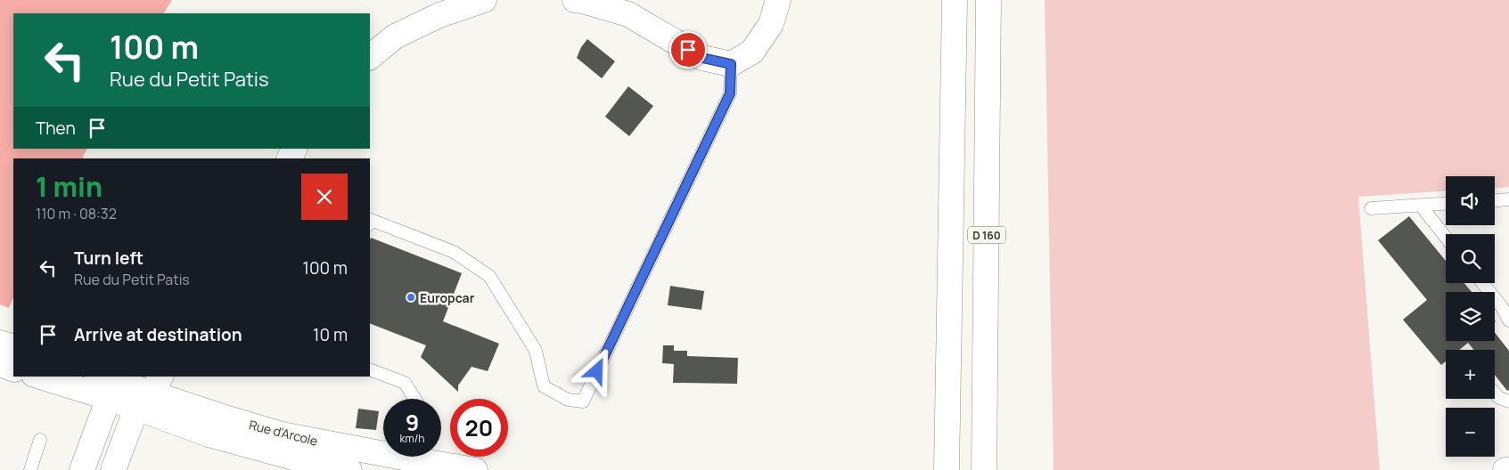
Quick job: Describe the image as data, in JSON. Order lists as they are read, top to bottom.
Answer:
{
  "streets": {
    "main road": ["D 160", "Rue d'Arcole"]
  },
  "places": ["Europcar"],
  "page": {
    "turn": ["100 m", "Rue du Petit Patis"],
    "then": "Then",
    "heading": ["1 min", "110 m · 08:32"],
    "map_buttons": ["+", "−"],
    "list": [
      {
        "name": "Turn left",
        "note": "Rue du Petit Patis",
        "value": "100 m"
      },
      {
        "name": "Arrive at destination",
        "value": "10 m"
      }
    ],
    "speed": "9 km/h",
    "limit": "20"
  }
}
